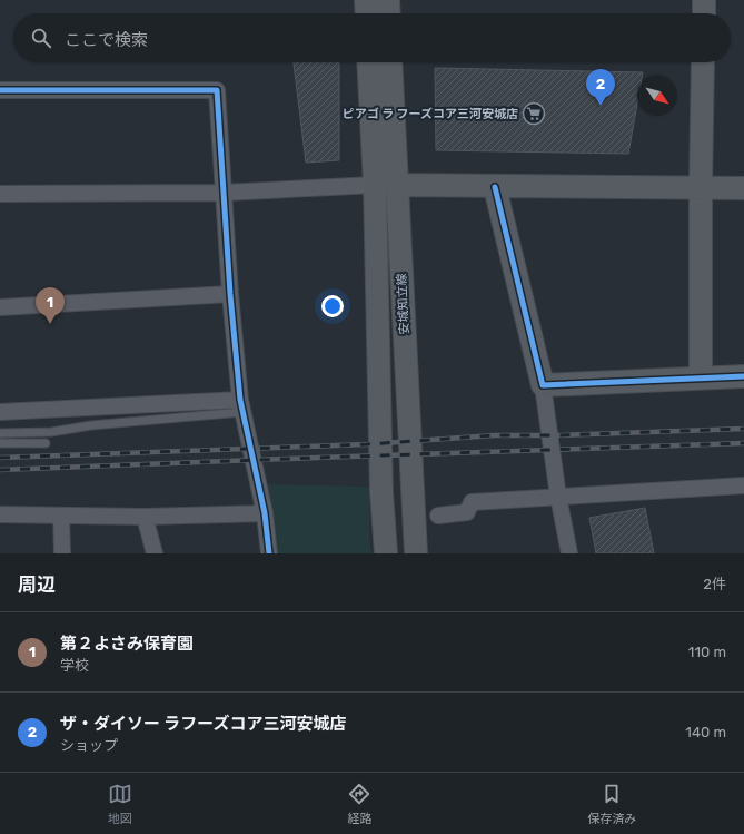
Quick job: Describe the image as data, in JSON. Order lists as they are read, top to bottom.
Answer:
{
  "streets": {
    "street": ["安城知立線"]
  },
  "places": {
    "supermarket": ["ピアゴ ラ フーズコア三河安城店"]
  },
  "north": "bottom right",
  "page": {
    "search": "ここで検索",
    "pins": ["2", "1"],
    "heading": ["周辺", "2件"],
    "list": [
      {
        "mark": "1",
        "name": "第２よさみ保育園",
        "note": "学校",
        "value": "110 m"
      },
      {
        "mark": "2",
        "name": "ザ・ダイソー ラフーズコア三河安城店",
        "note": "ショップ",
        "value": "140 m"
      }
    ],
    "nav": ["地図", "経路", "保存済み"]
  }
}
